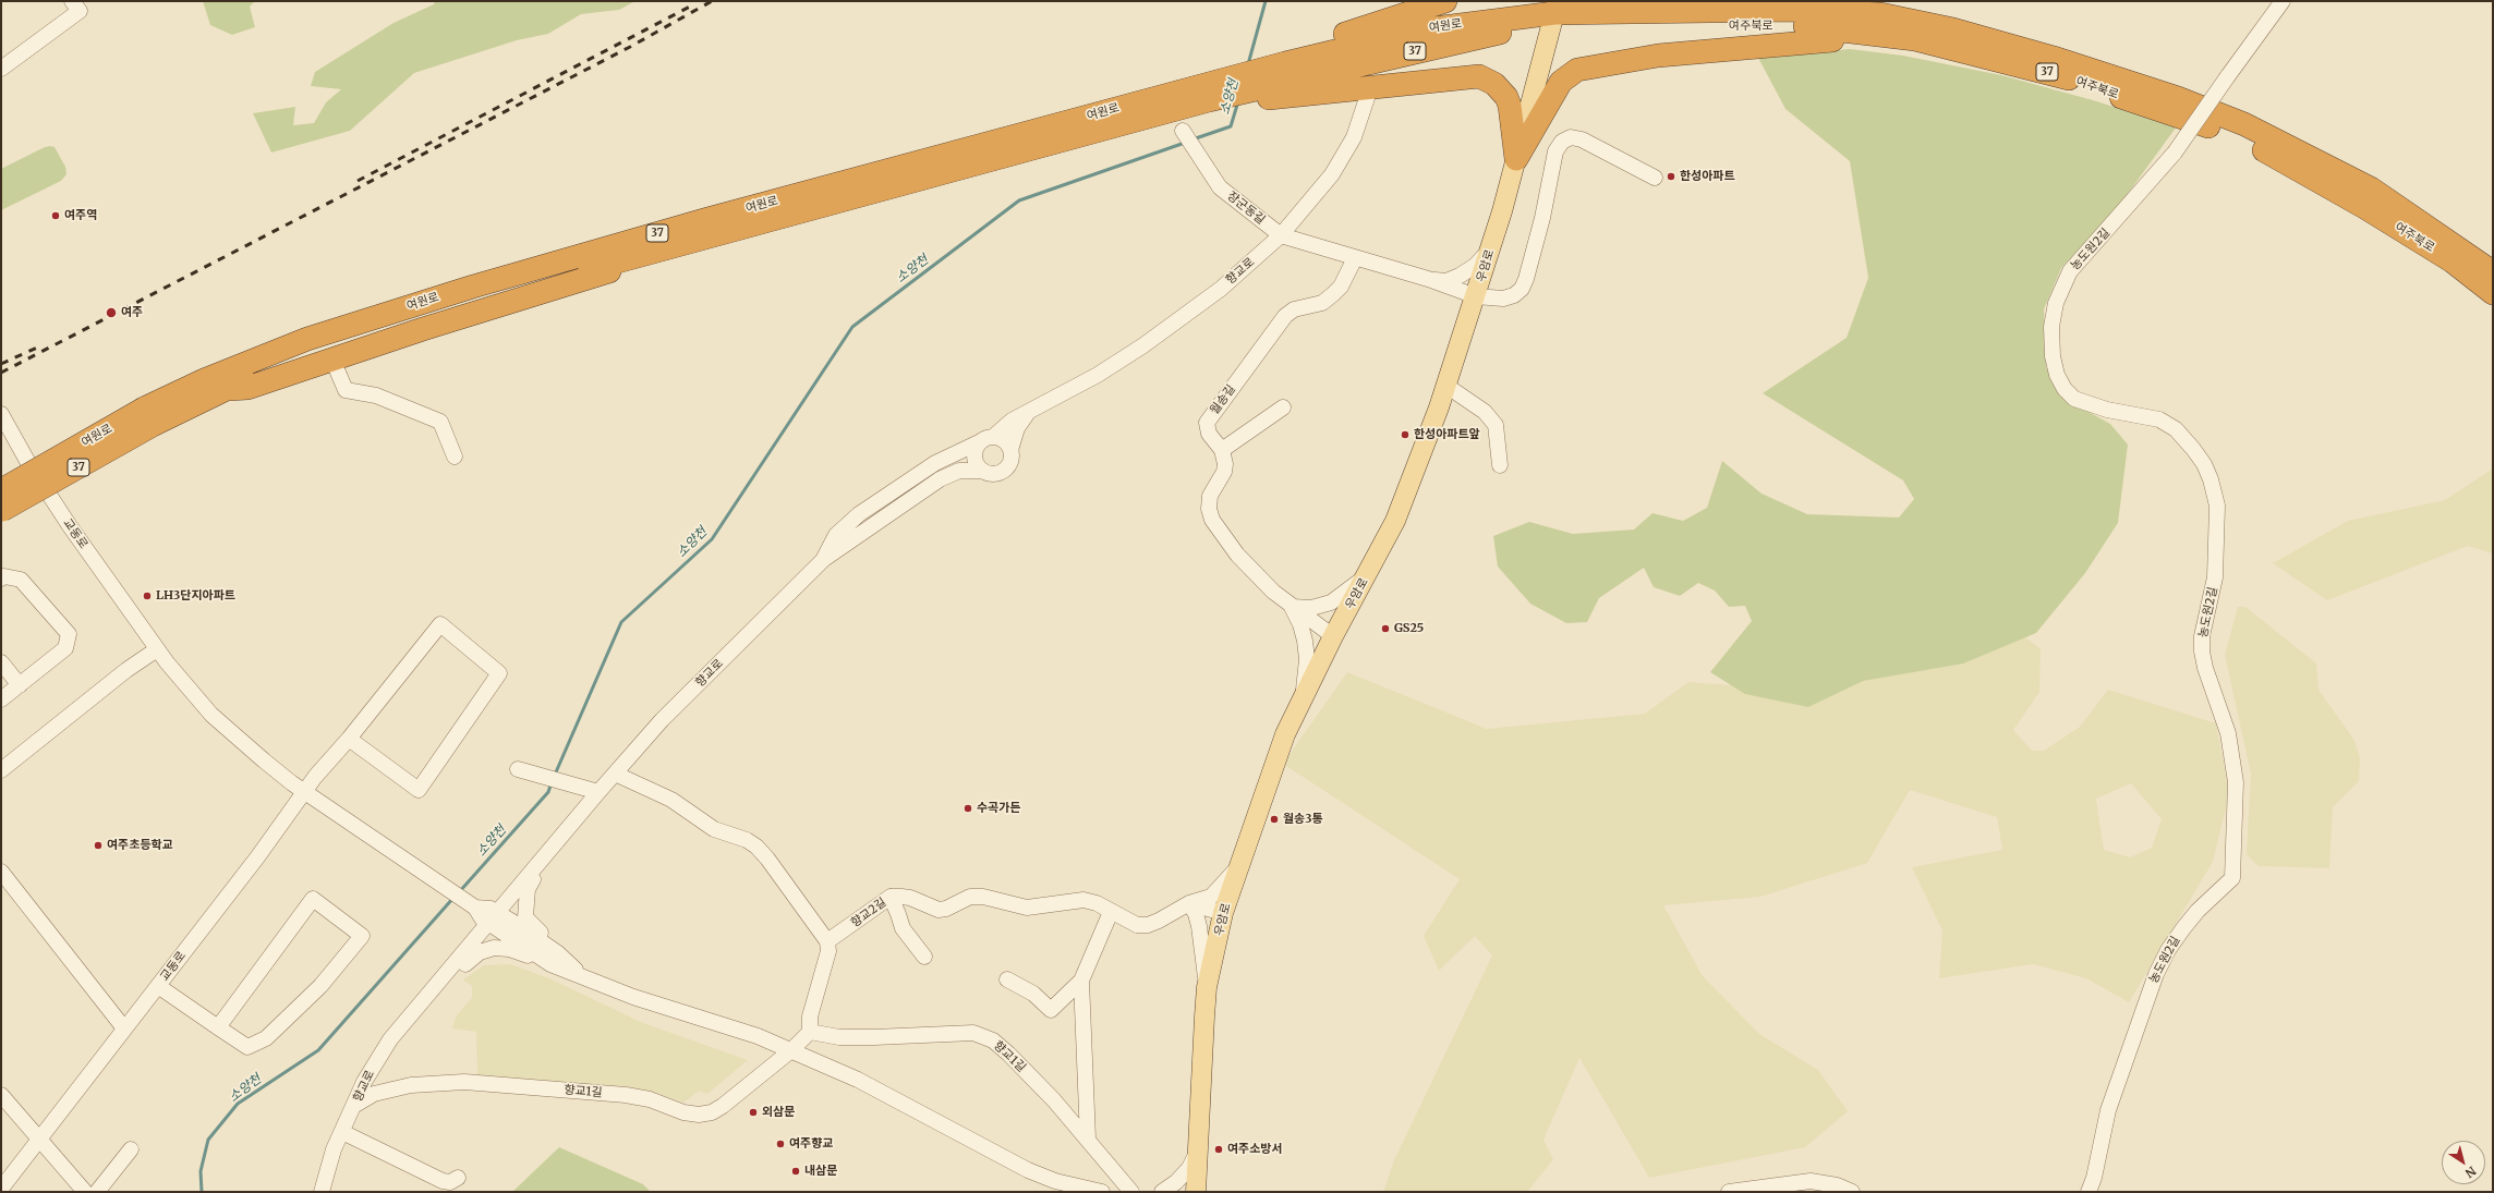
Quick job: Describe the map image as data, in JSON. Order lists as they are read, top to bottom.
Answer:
{
  "streets": {
    "highway": ["여원로", "여주북로", "37"],
    "main road": ["우암로"],
    "street": [
      "장군동길",
      "농도원2길",
      "향교로",
      "월송길",
      "교동로",
      "향교2길",
      "향교1길"
    ]
  },
  "crossings": [
    ["여원로", "여주북로"],
    ["여원로", "우암로"],
    ["여주북로", "우암로"],
    ["장군동길", "향교로"],
    ["우암로", "월송길"],
    ["우암로", "향교2길"],
    ["향교로", "교동로"],
    ["향교로", "향교1길"]
  ],
  "water": ["소양천"],
  "places": [
    "한성아파트",
    "여주역",
    "여주",
    "한성아파트앞",
    "LH3단지아파트",
    "GS25",
    "수곡가든",
    "월송3통",
    "여주초등학교",
    "외삼문",
    "여주향교",
    "여주소방서",
    "내삼문"
  ],
  "north": "bottom right"
}
